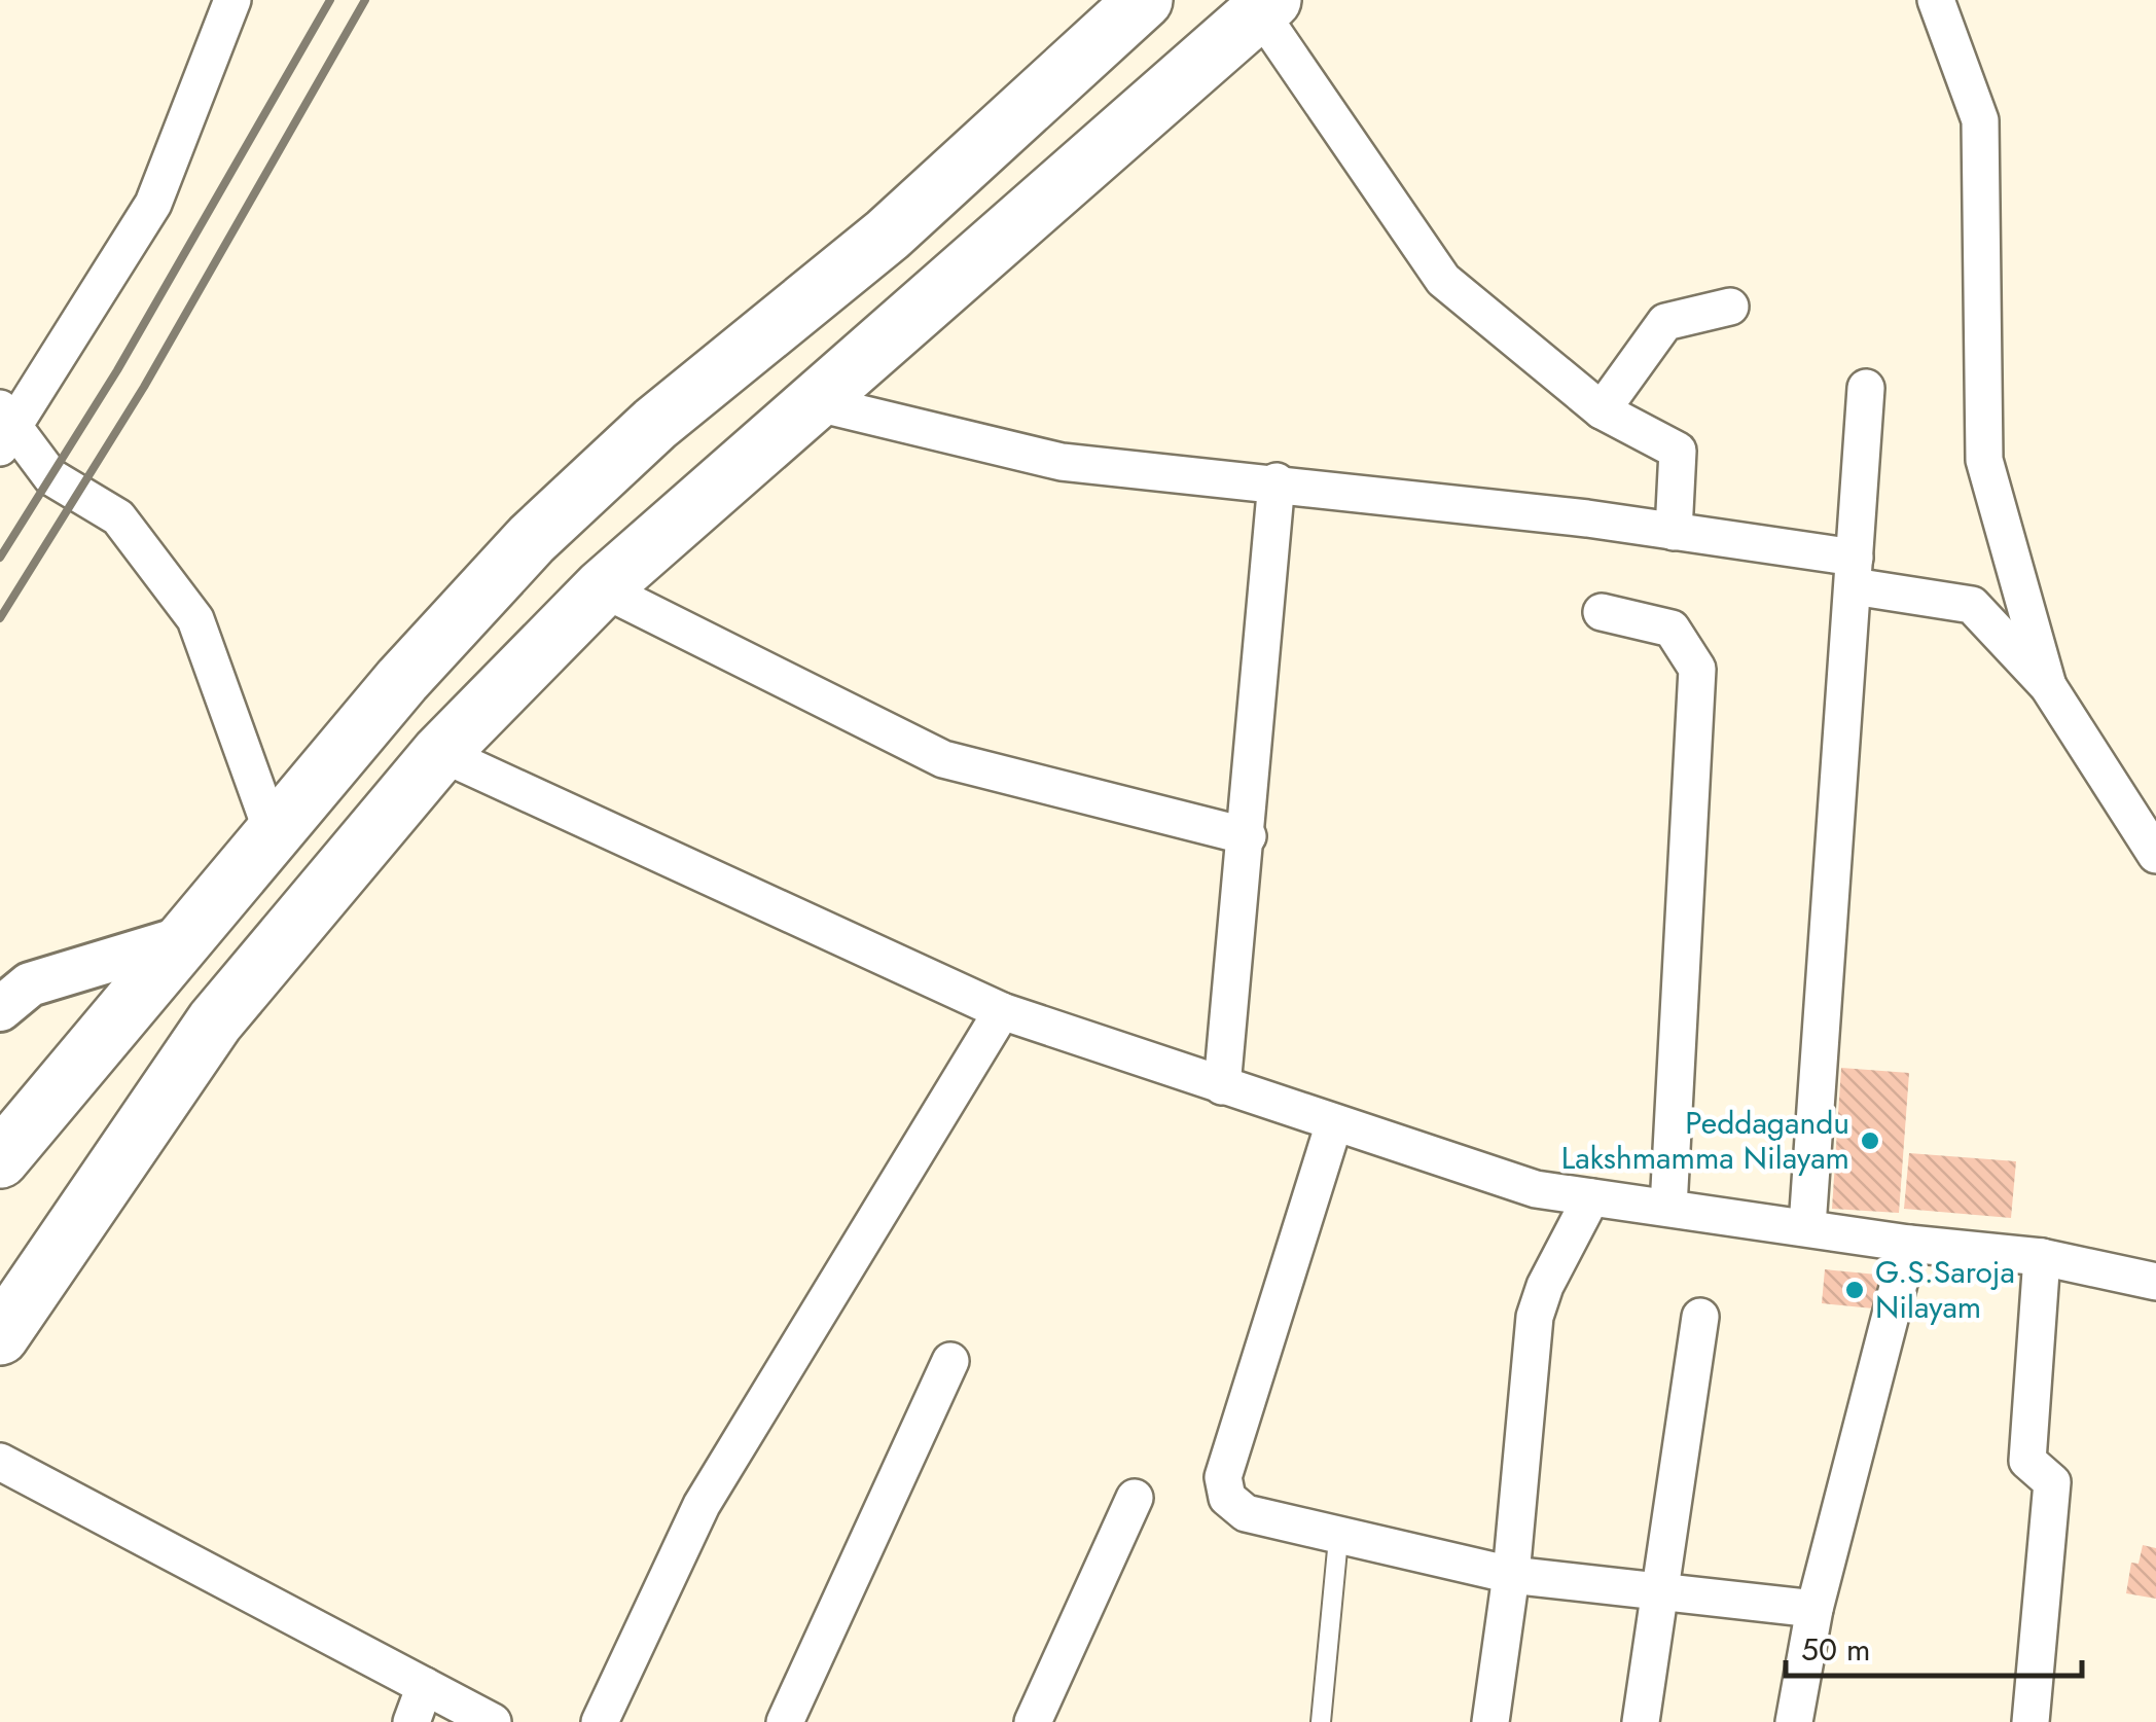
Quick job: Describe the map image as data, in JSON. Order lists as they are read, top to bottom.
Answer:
{
  "places": ["Peddagandu Lakshmamma Nilayam", "G.S.Saroja Nilayam"],
  "scale_bar": "50 m"
}
